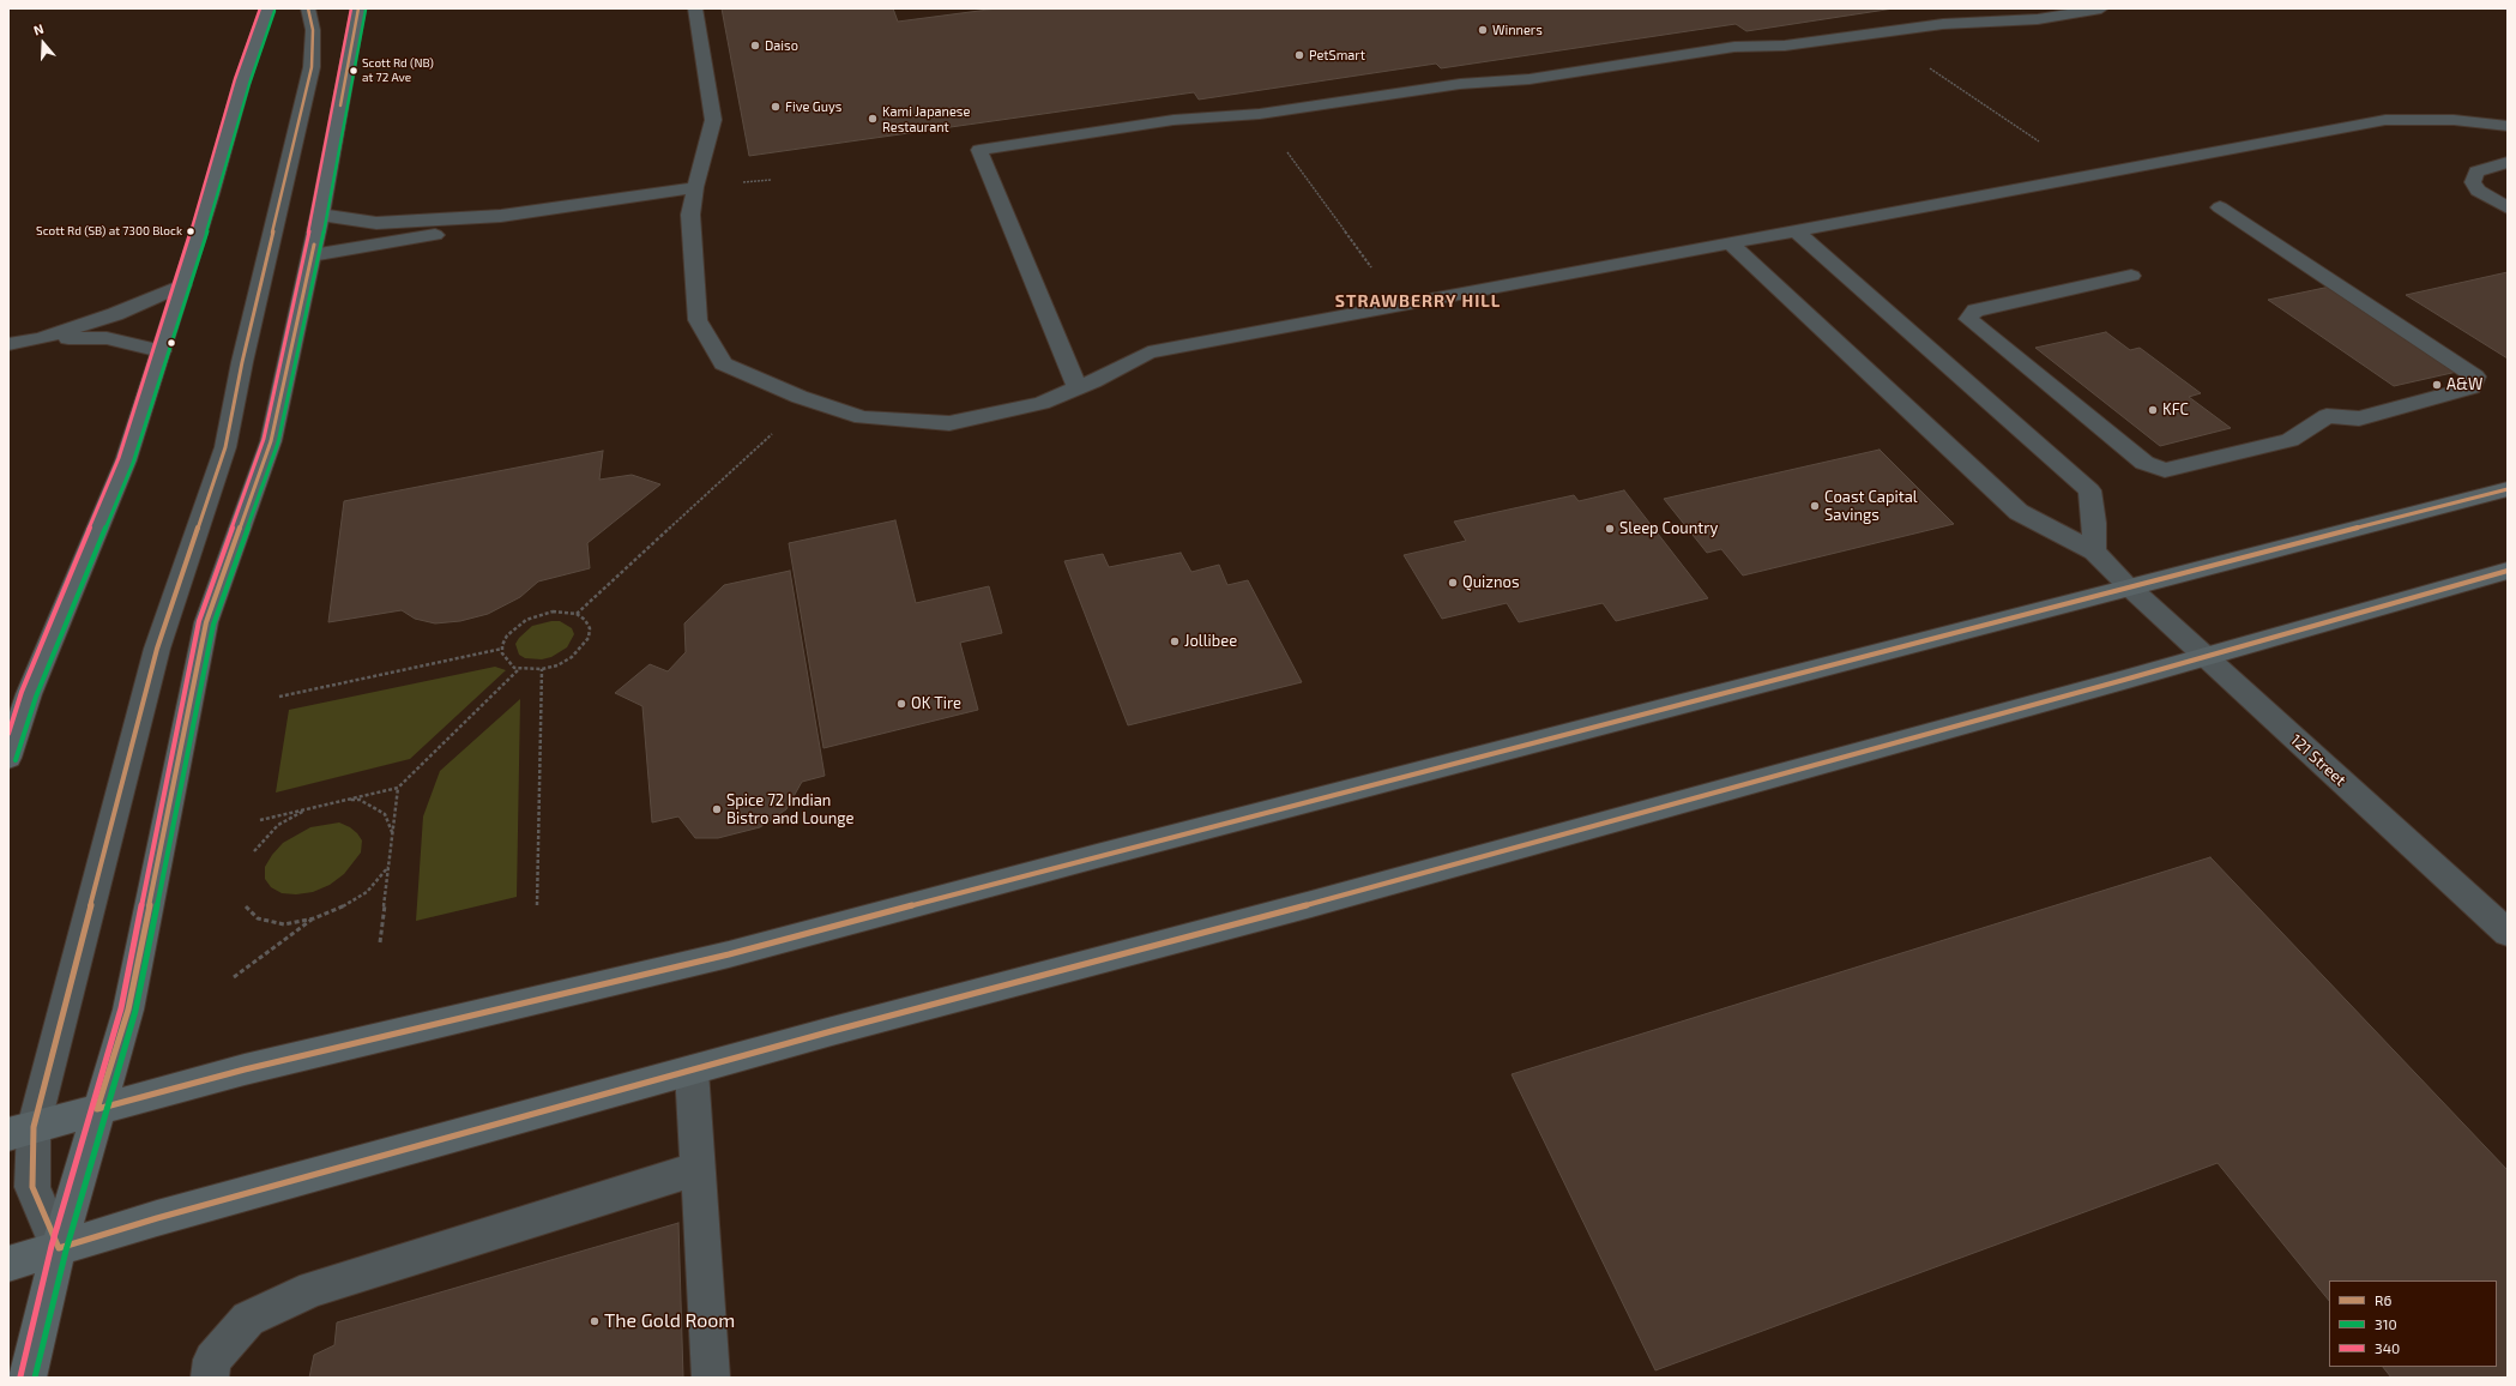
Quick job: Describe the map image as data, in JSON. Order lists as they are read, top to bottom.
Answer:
{
  "streets": {
    "street": ["121 Street"]
  },
  "districts": ["STRAWBERRY HILL"],
  "places": [
    "Winners",
    "Daiso",
    "PetSmart",
    "Scott Rd (NB) at 72 Ave",
    "Five Guys",
    "Kami Japanese Restaurant",
    "Scott Rd (SB) at 7300 Block",
    "A&W",
    "KFC",
    "Coast Capital Savings",
    "Sleep Country",
    "Quiznos",
    "Jollibee",
    "OK Tire",
    "Spice 72 Indian Bistro and Lounge",
    "The Gold Room"
  ],
  "lines": ["transit line R6", "transit line 340", "transit line 310"],
  "legend": ["R6", "310", "340"],
  "north": "top"
}
